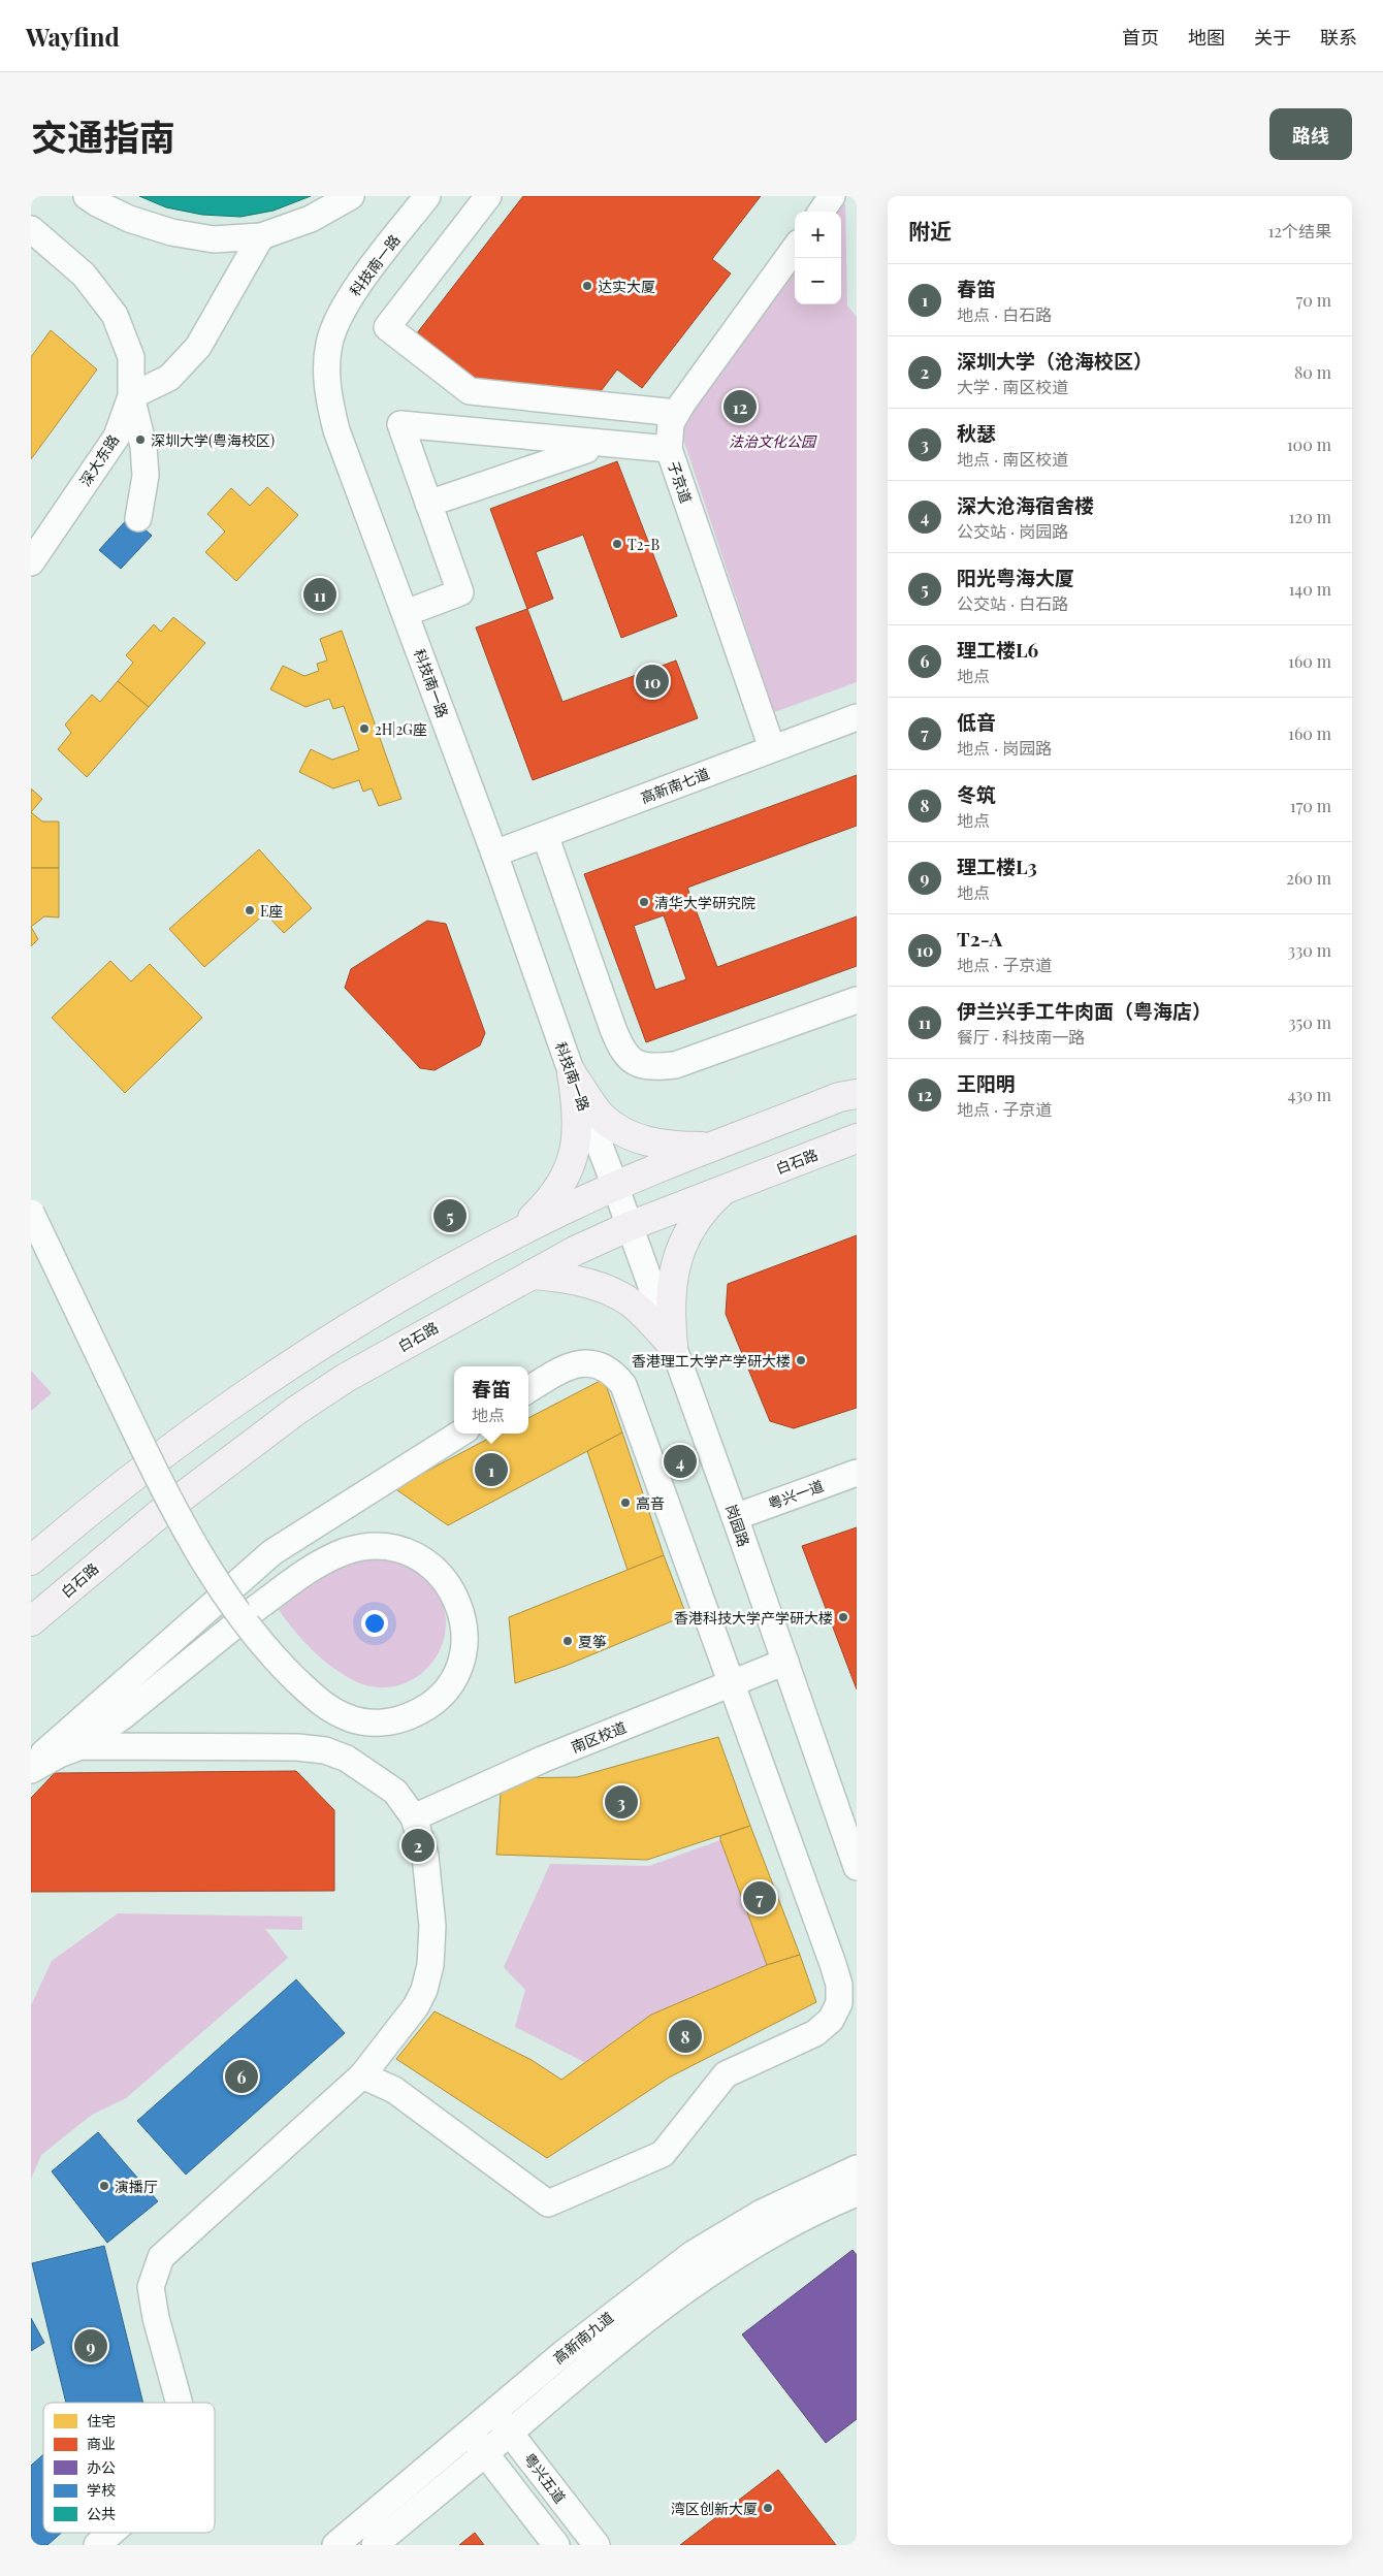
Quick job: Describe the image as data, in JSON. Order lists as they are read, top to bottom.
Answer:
{
  "streets": {
    "main road": ["白石路"],
    "street": [
      "科技南一路",
      "深大东路",
      "子京道",
      "高新南七道",
      "粤兴一道",
      "岗园路",
      "南区校道",
      "高新南九道",
      "粤兴五道"
    ]
  },
  "crossings": [
    ["科技南一路", "高新南七道"],
    ["科技南一路", "岗园路"],
    ["子京道", "高新南七道"],
    ["白石路", "岗园路"],
    ["粤兴一道", "岗园路"],
    ["岗园路", "南区校道"],
    ["高新南九道", "粤兴五道"]
  ],
  "parks": ["法治文化公园"],
  "places": [
    "达实大厦",
    "深圳大学(粤海校区)",
    "T2-B",
    "2H|2G座",
    "清华大学研究院",
    "E座",
    "香港理工大学产学研大楼",
    "高音",
    "香港科技大学产学研大楼",
    "夏筝",
    "演播厅",
    "湾区创新大厦"
  ],
  "legend": [
    "住宅",
    "商业",
    "办公",
    "学校",
    "公共"
  ],
  "page": {
    "header": "Wayfind",
    "nav": [
      "首页",
      "地图",
      "关于",
      "联系"
    ],
    "title": "交通指南",
    "buttons": "路线",
    "heading": ["附近", "12个结果"],
    "map_buttons": ["+", "−"],
    "list": [
      {
        "mark": "1",
        "name": "春笛",
        "note": "地点 · 白石路",
        "value": "70 m"
      },
      {
        "mark": "2",
        "name": "深圳大学（沧海校区）",
        "note": "大学 · 南区校道",
        "value": "80 m"
      },
      {
        "mark": "3",
        "name": "秋瑟",
        "note": "地点 · 南区校道",
        "value": "100 m"
      },
      {
        "mark": "4",
        "name": "深大沧海宿舍楼",
        "note": "公交站 · 岗园路",
        "value": "120 m"
      },
      {
        "mark": "5",
        "name": "阳光粤海大厦",
        "note": "公交站 · 白石路",
        "value": "140 m"
      },
      {
        "mark": "6",
        "name": "理工楼L6",
        "note": "地点",
        "value": "160 m"
      },
      {
        "mark": "7",
        "name": "低音",
        "note": "地点 · 岗园路",
        "value": "160 m"
      },
      {
        "mark": "8",
        "name": "冬筑",
        "note": "地点",
        "value": "170 m"
      },
      {
        "mark": "9",
        "name": "理工楼L3",
        "note": "地点",
        "value": "260 m"
      },
      {
        "mark": "10",
        "name": "T2-A",
        "note": "地点 · 子京道",
        "value": "330 m"
      },
      {
        "mark": "11",
        "name": "伊兰兴手工牛肉面（粤海店）",
        "note": "餐厅 · 科技南一路",
        "value": "350 m"
      },
      {
        "mark": "12",
        "name": "王阳明",
        "note": "地点 · 子京道",
        "value": "430 m"
      }
    ],
    "pins": [
      "12",
      "11",
      "10",
      "5",
      "4",
      "1",
      "3",
      "2",
      "7",
      "8",
      "6",
      "9"
    ],
    "popup": ["春笛", "地点"]
  }
}
